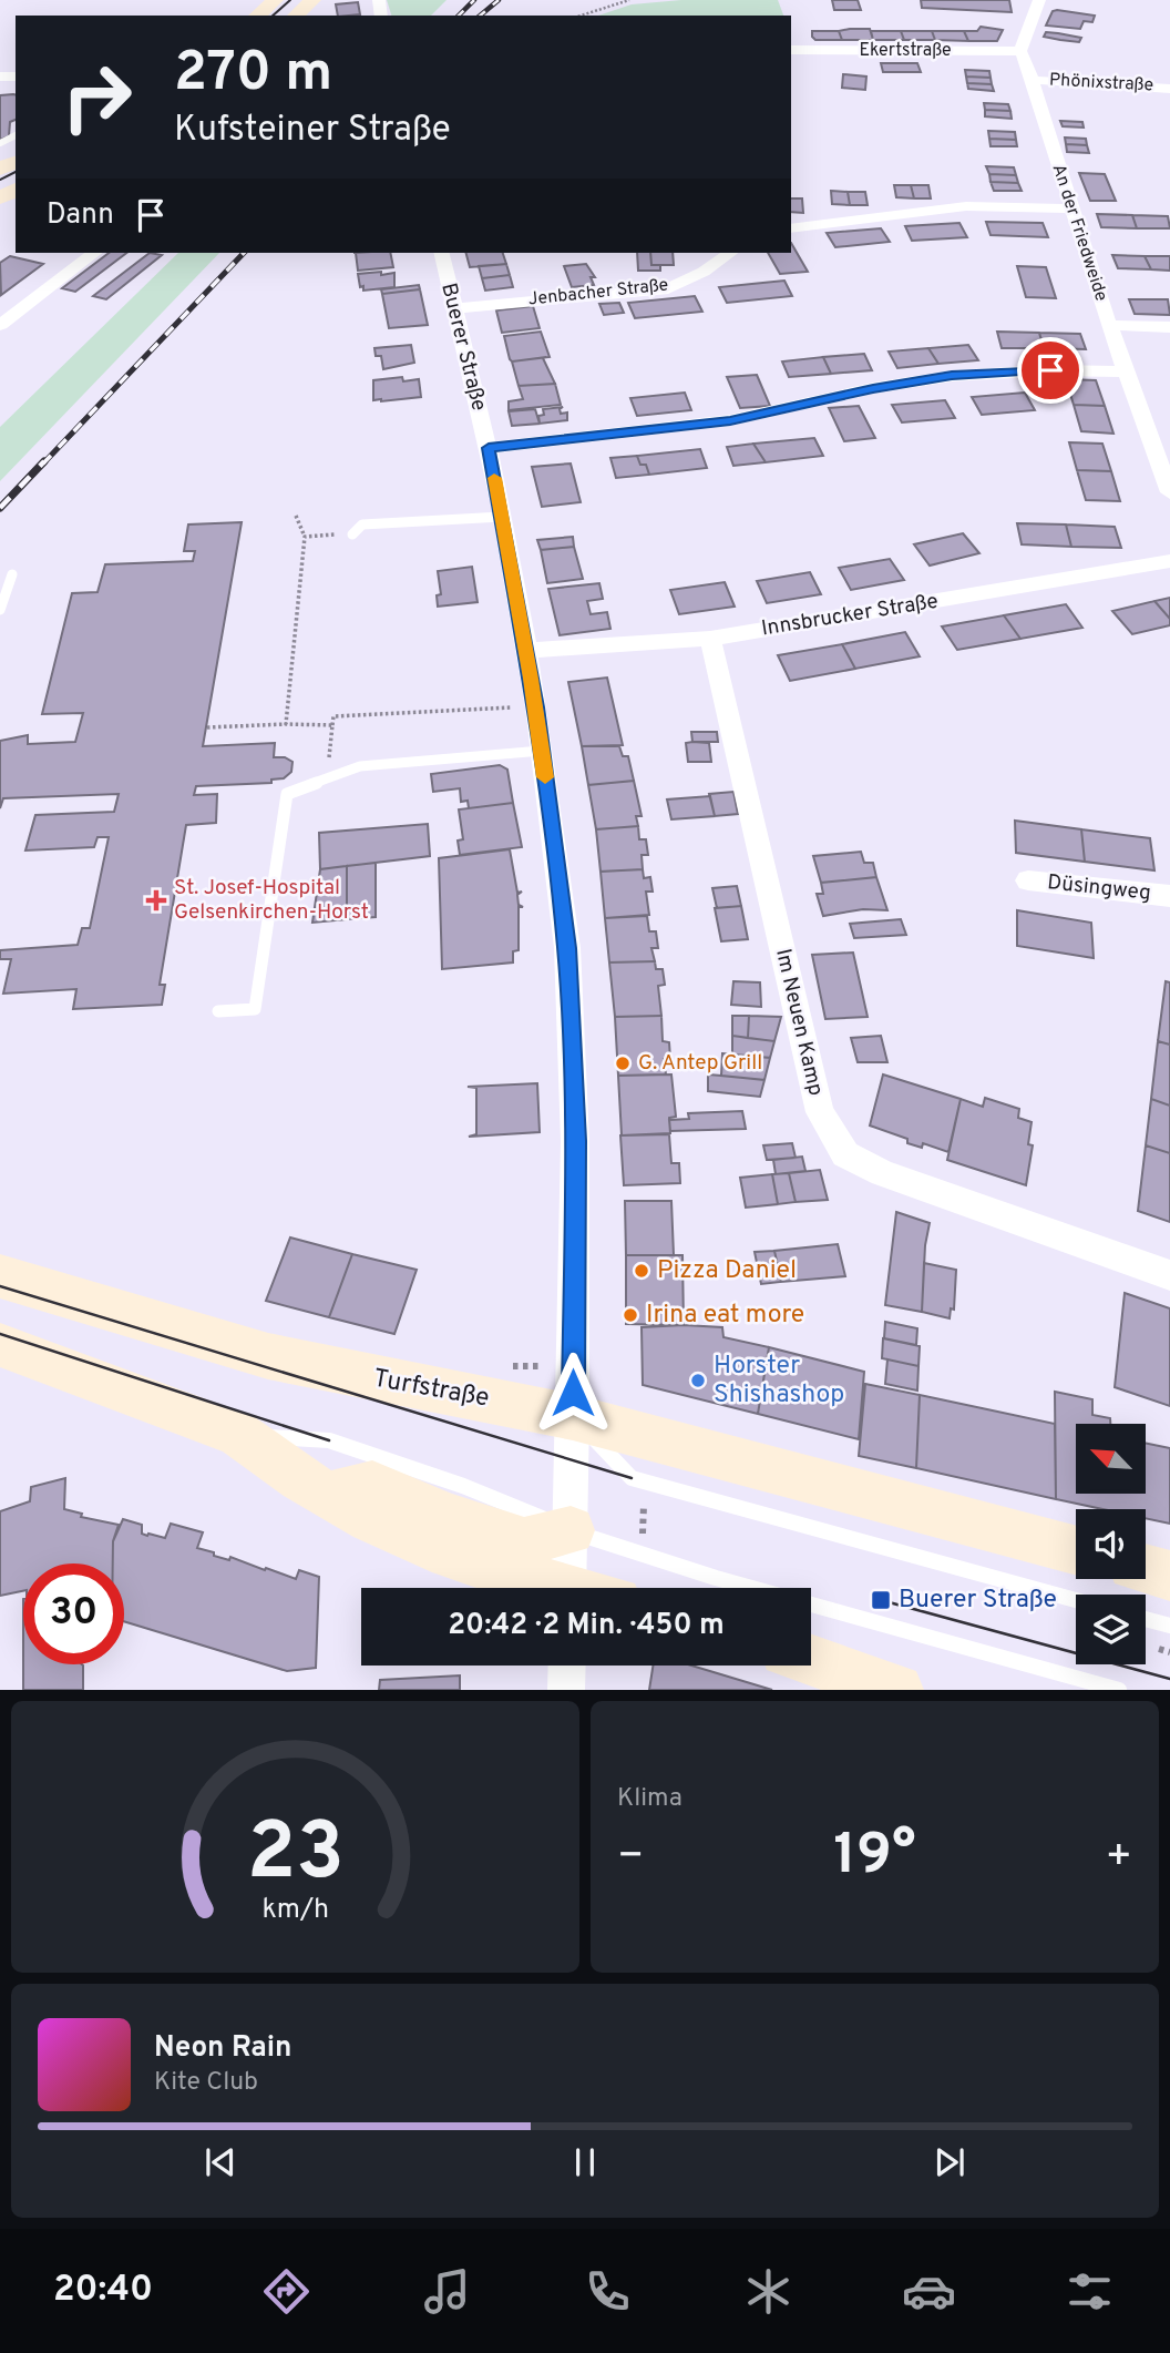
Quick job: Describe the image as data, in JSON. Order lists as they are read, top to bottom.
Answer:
{
  "streets": {
    "main road": ["Turfstraße"],
    "street": [
      "Ekertstraße",
      "Phönixstraße",
      "An der Friedweide",
      "Jenbacher Straße",
      "Buerer Straße",
      "Innsbrucker Straße",
      "Düsingweg",
      "Im Neuen Kamp"
    ]
  },
  "crossings": [
    ["Ekertstraße", "An der Friedweide"],
    ["Phönixstraße", "An der Friedweide"],
    ["Jenbacher Straße", "Buerer Straße"],
    ["Buerer Straße", "Innsbrucker Straße"],
    ["Buerer Straße", "Turfstraße"],
    ["Innsbrucker Straße", "Im Neuen Kamp"]
  ],
  "places": {
    "health": ["St. Josef-Hospital Gelsenkirchen-Horst"],
    "other": [
      "G. Antep Grill",
      "Pizza Daniel",
      "Irina eat more",
      "Horster Shishashop"
    ],
    "transit": ["Buerer Straße"]
  },
  "north": "top left",
  "page": {
    "turn": ["270 m", "Kufsteiner Straße"],
    "then": "Dann",
    "limit": "30",
    "trip": "20:42 · 2 Min. · 450 m",
    "tile": "Klima",
    "heat": ["−", "19°", "+"],
    "song": ["Neon Rain", "Kite Club"],
    "tabs": "20:40",
    "gauge": ["23", "km/h"]
  }
}
